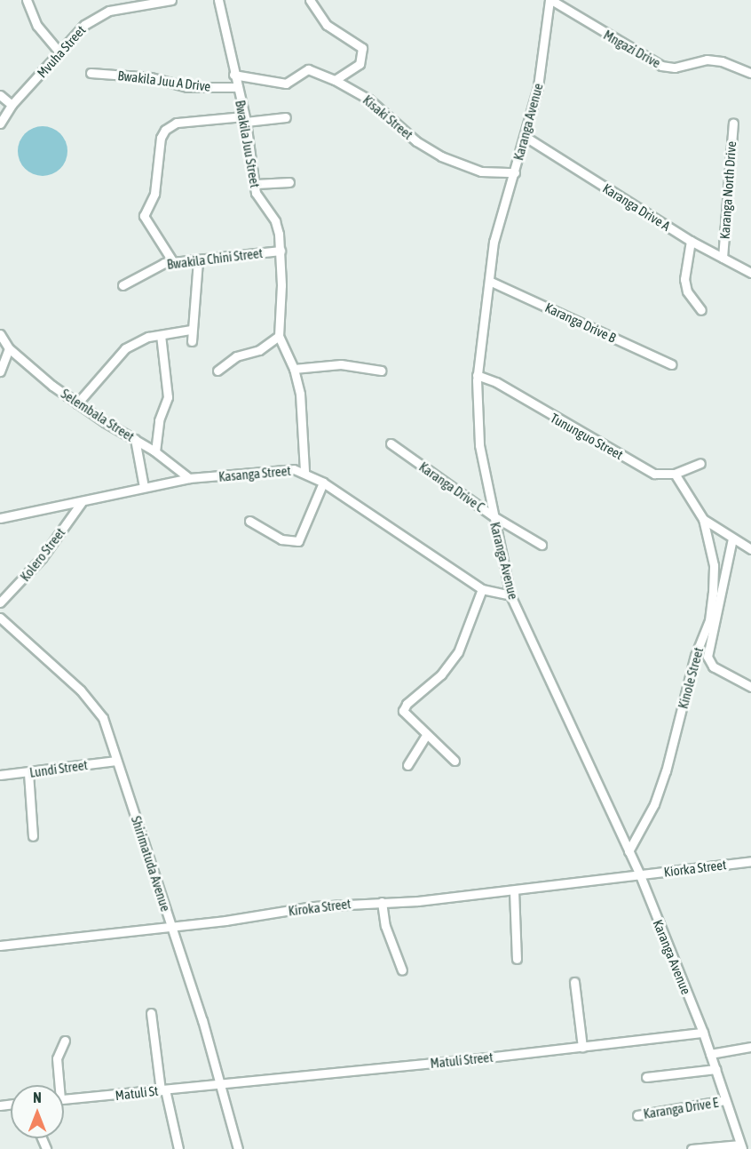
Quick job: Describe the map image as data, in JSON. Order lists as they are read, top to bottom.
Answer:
{
  "streets": {
    "street": [
      "Mngazi Drive",
      "Mvuha Street",
      "Bwakila Juu A Drive",
      "Kisaki Street",
      "Karanga Avenue",
      "Bwakila Juu Street",
      "Karanga North Drive",
      "Karanga Drive A",
      "Bwakila Chini Street",
      "Karanga Drive B",
      "Selembala Street",
      "Tununguo Street",
      "Kasanga Street",
      "Karanga Drive C",
      "Kolero Street",
      "Kinole Street",
      "Lundi Street",
      "Shirimatuda Avenue",
      "Kiorka Street",
      "Kiroka Street",
      "Matuli Street",
      "Matuli St",
      "Karanga Drive E"
    ]
  },
  "crossings": [
    ["Mngazi Drive", "Karanga Avenue"],
    ["Bwakila Juu A Drive", "Bwakila Juu Street"],
    ["Kisaki Street", "Karanga Avenue"],
    ["Kisaki Street", "Bwakila Juu Street"],
    ["Karanga Avenue", "Karanga Drive A"],
    ["Karanga Avenue", "Karanga Drive B"],
    ["Karanga Avenue", "Tununguo Street"],
    ["Karanga Avenue", "Kasanga Street"],
    ["Karanga Avenue", "Karanga Drive C"],
    ["Karanga Avenue", "Kinole Street"],
    ["Karanga Avenue", "Kiorka Street"],
    ["Karanga Avenue", "Kiroka Street"],
    ["Karanga Avenue", "Matuli Street"],
    ["Karanga Avenue", "Karanga Drive E"],
    ["Bwakila Juu Street", "Bwakila Chini Street"],
    ["Bwakila Juu Street", "Kasanga Street"],
    ["Karanga North Drive", "Karanga Drive A"],
    ["Selembala Street", "Kasanga Street"],
    ["Tununguo Street", "Kinole Street"],
    ["Kasanga Street", "Kolero Street"],
    ["Lundi Street", "Shirimatuda Avenue"],
    ["Shirimatuda Avenue", "Kiroka Street"],
    ["Shirimatuda Avenue", "Matuli Street"],
    ["Shirimatuda Avenue", "Matuli St"],
    ["Kiorka Street", "Kiroka Street"],
    ["Matuli Street", "Matuli St"]
  ],
  "north": "top"
}
